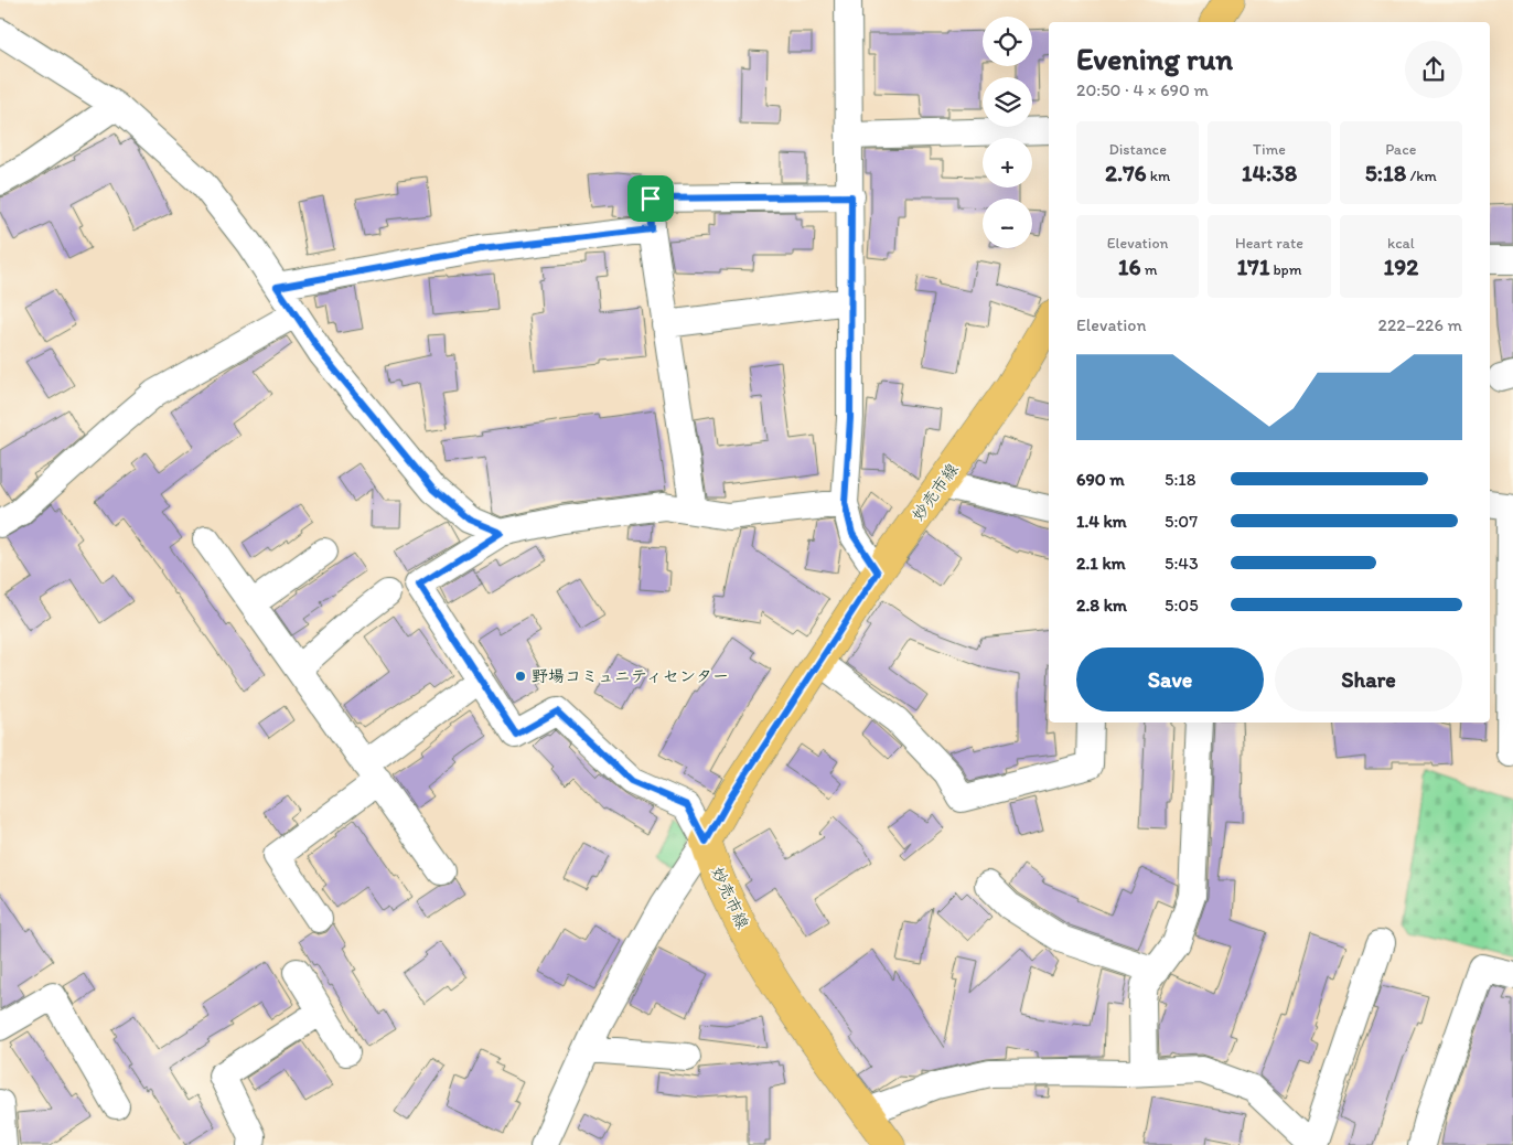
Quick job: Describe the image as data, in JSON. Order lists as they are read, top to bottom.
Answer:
{
  "streets": {
    "main road": ["妙売市線"]
  },
  "places": ["野場コミュニティセンター"],
  "page": {
    "map_buttons": ["+", "−"],
    "heading": ["Evening run", "20:50 · 4 × 690 m"],
    "stats": [
      ["Distance", "2.76 km"],
      ["Time", "14:38"],
      ["Pace", "5:18 /km"],
      ["Elevation", "16 m"],
      ["Heart rate", "171 bpm"],
      ["kcal", "192"]
    ],
    "chart": ["Elevation", "222–226 m"],
    "list": [
      {
        "name": "690 m",
        "note": "5:18"
      },
      {
        "name": "1.4 km",
        "note": "5:07"
      },
      {
        "name": "2.1 km",
        "note": "5:43"
      },
      {
        "name": "2.8 km",
        "note": "5:05"
      }
    ],
    "buttons": ["Save", "Share"]
  }
}
